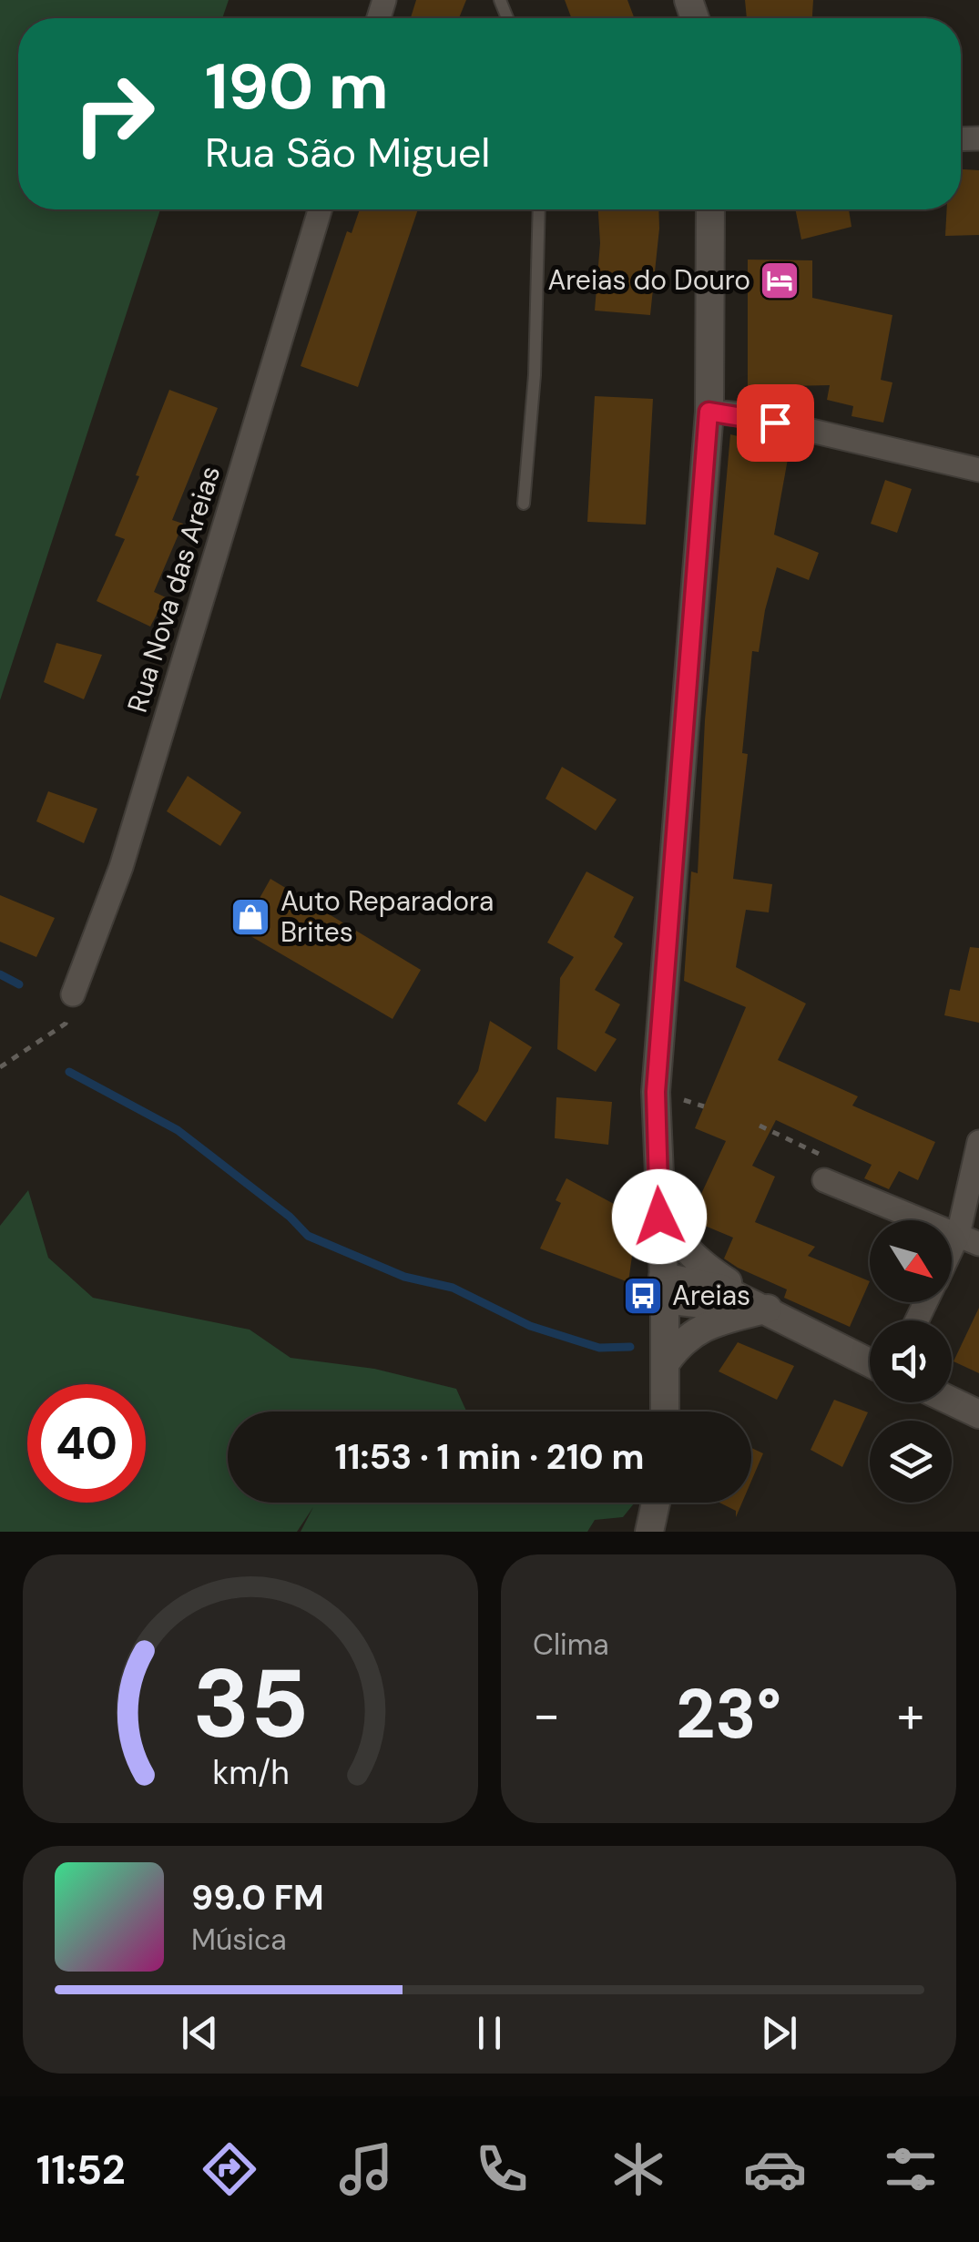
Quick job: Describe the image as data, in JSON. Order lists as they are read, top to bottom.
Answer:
{
  "streets": {
    "street": ["Rua Nova das Areias"]
  },
  "places": {
    "hotel": ["Areias do Douro"],
    "shop": ["Auto Reparadora Brites"],
    "bus stop": ["Areias"]
  },
  "north": "bottom right",
  "page": {
    "turn": ["190 m", "Rua São Miguel"],
    "limit": "40",
    "trip": "11:53 · 1 min · 210 m",
    "tile": "Clima",
    "heat": ["−", "23°", "+"],
    "song": ["99.0 FM", "Música"],
    "tabs": "11:52",
    "gauge": ["35", "km/h"]
  }
}
